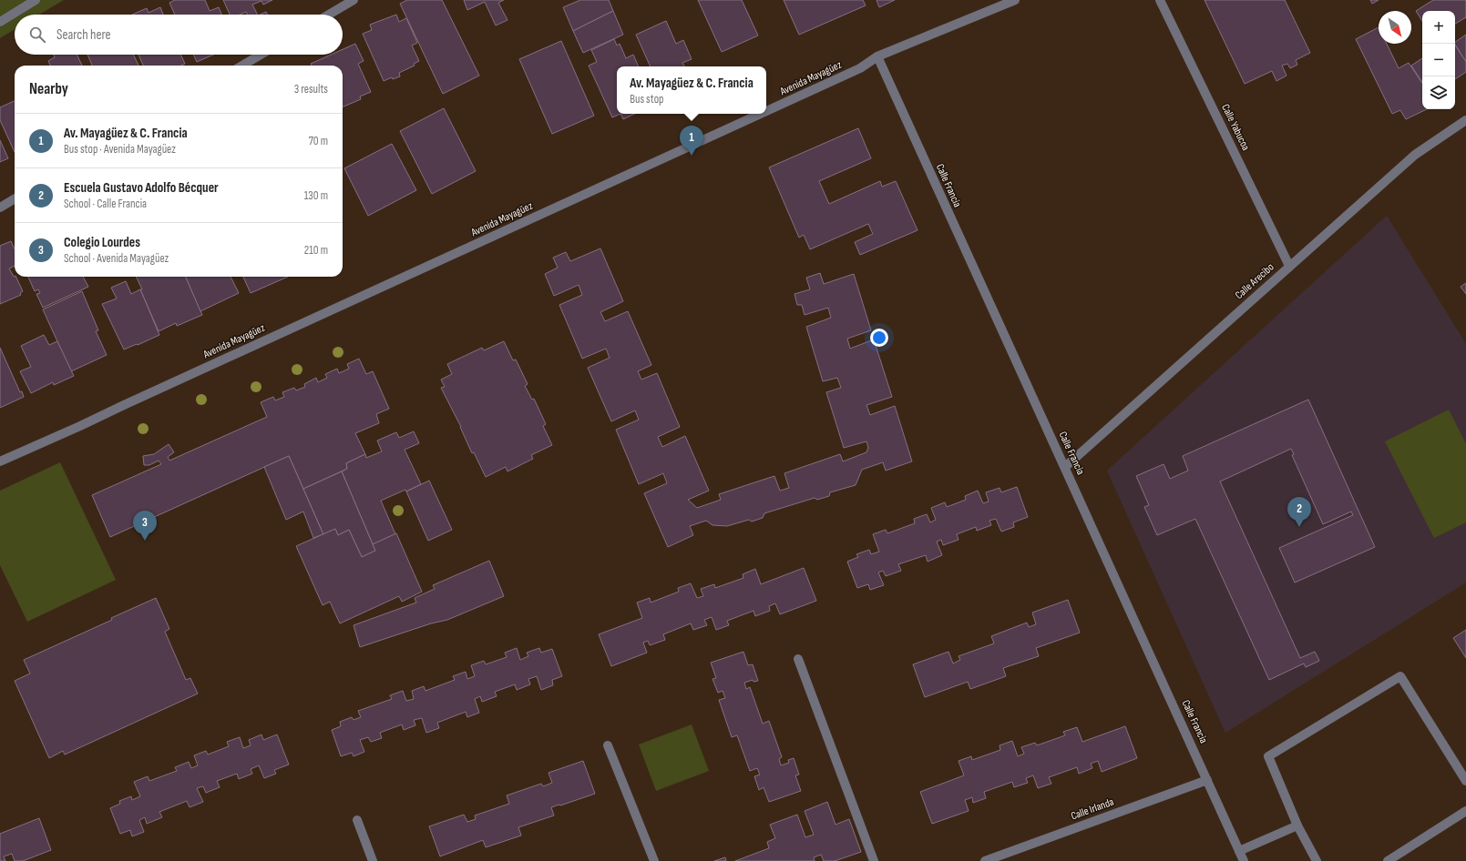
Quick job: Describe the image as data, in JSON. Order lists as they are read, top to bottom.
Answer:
{
  "streets": {
    "street": [
      "Avenida Mayagüez",
      "Calle Yabucoa",
      "Calle Francia",
      "Calle Arecibo",
      "Calle Irlanda"
    ]
  },
  "crossings": [
    ["Avenida Mayagüez", "Calle Francia"],
    ["Calle Yabucoa", "Calle Arecibo"],
    ["Calle Francia", "Calle Arecibo"],
    ["Calle Francia", "Calle Irlanda"]
  ],
  "north": "bottom right",
  "page": {
    "map_buttons": ["+", "−"],
    "search": "Search here",
    "heading": ["Nearby", "3 results"],
    "popup": ["Av. Mayagüez & C. Francia", "Bus stop"],
    "list": [
      {
        "mark": "1",
        "name": "Av. Mayagüez & C. Francia",
        "note": "Bus stop · Avenida Mayagüez",
        "value": "70 m"
      },
      {
        "mark": "2",
        "name": "Escuela Gustavo Adolfo Bécquer",
        "note": "School · Calle Francia",
        "value": "130 m"
      },
      {
        "mark": "3",
        "name": "Colegio Lourdes",
        "note": "School · Avenida Mayagüez",
        "value": "210 m"
      }
    ],
    "pins": ["1", "2", "3"]
  }
}
